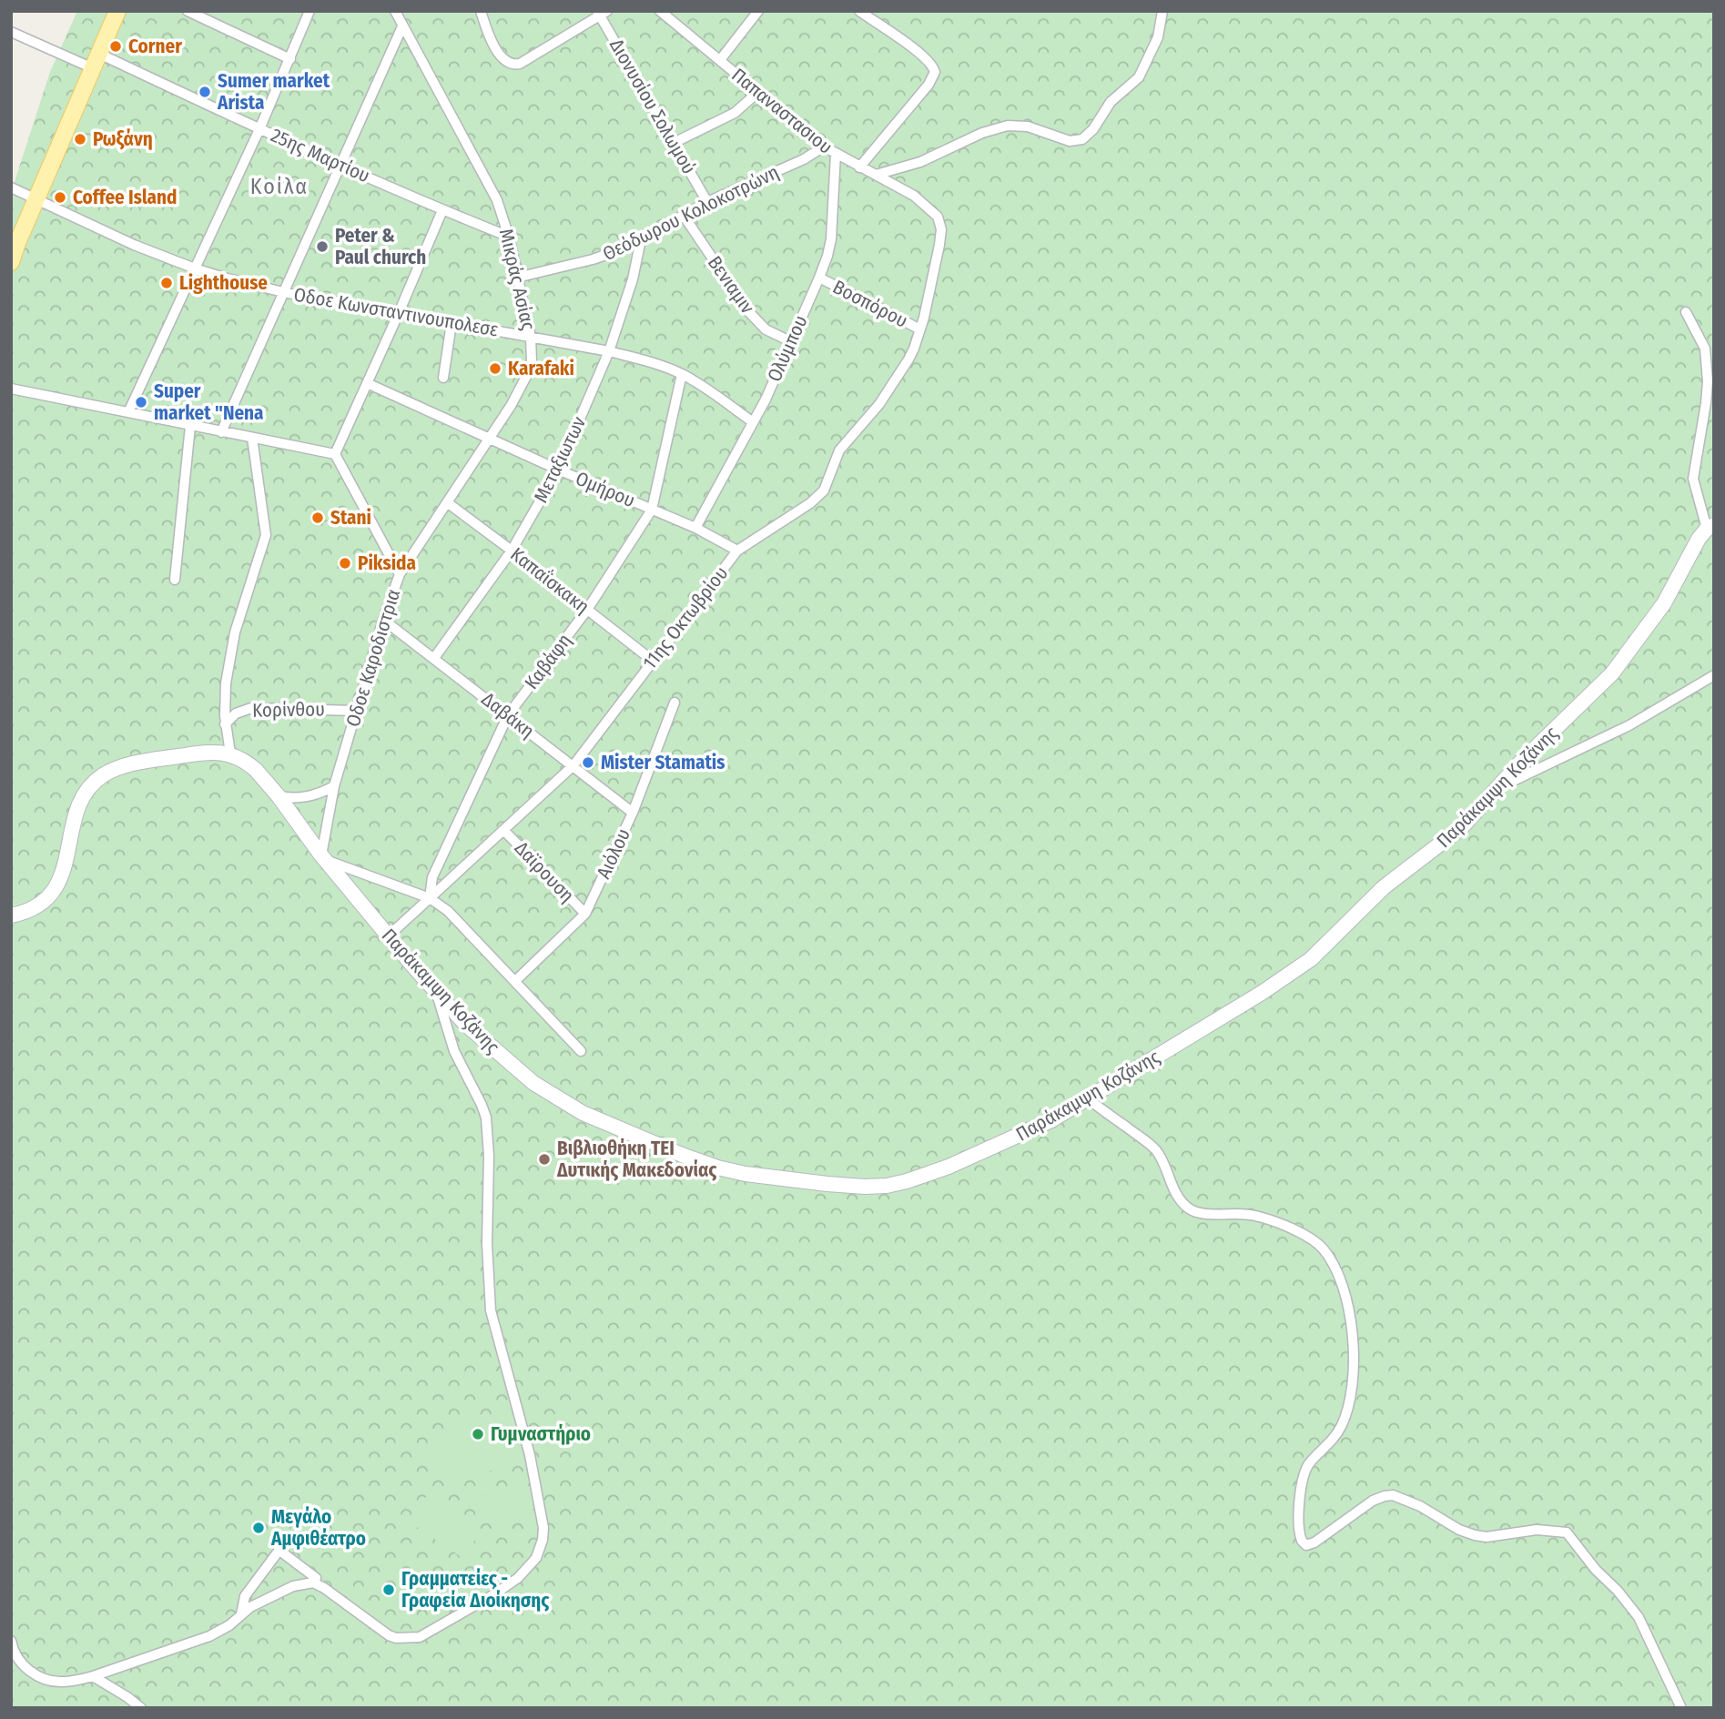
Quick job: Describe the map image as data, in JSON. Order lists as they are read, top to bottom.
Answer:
{
  "streets": {
    "main road": ["Παράκαμψη Κοζάνης"],
    "street": [
      "Διονυσίου Σολωμού",
      "Παπαναστασιου",
      "25ης Μαρτίου",
      "Θεόδωρου Κολοκοτρώνη",
      "Μικράς Ασίας",
      "Βενιαμιν",
      "Βοσπόρου",
      "Oδοε Κωνσταντινουπολεσε",
      "Ολύμπου",
      "Μεταξιωτων",
      "Ομήρου",
      "Καπαΐσκακη",
      "11ης Οκτωβρίου",
      "Oδοε Καροδιστρια",
      "Καβάφη",
      "Κορίνθου",
      "Δαβάκη",
      "Αιόλου",
      "Δαϊρουση"
    ]
  },
  "crossings": [
    ["Διονυσίου Σολωμού", "Θεόδωρου Κολοκοτρώνη"],
    ["Παπαναστασιου", "Θεόδωρου Κολοκοτρώνη"],
    ["Παπαναστασιου", "Ολύμπου"],
    ["Παπαναστασιου", "11ης Οκτωβρίου"],
    ["25ης Μαρτίου", "Μικράς Ασίας"],
    ["Θεόδωρου Κολοκοτρώνη", "Μικράς Ασίας"],
    ["Θεόδωρου Κολοκοτρώνη", "Βενιαμιν"],
    ["Θεόδωρου Κολοκοτρώνη", "Μεταξιωτων"],
    ["Μικράς Ασίας", "Oδοε Κωνσταντινουπολεσε"],
    ["Μικράς Ασίας", "Ομήρου"],
    ["Μικράς Ασίας", "Καπαΐσκακη"],
    ["Μικράς Ασίας", "Oδοε Καροδιστρια"],
    ["Βενιαμιν", "Ολύμπου"],
    ["Βοσπόρου", "Ολύμπου"],
    ["Βοσπόρου", "11ης Οκτωβρίου"],
    ["Oδοε Κωνσταντινουπολεσε", "Ολύμπου"],
    ["Oδοε Κωνσταντινουπολεσε", "Μεταξιωτων"],
    ["Oδοε Κωνσταντινουπολεσε", "Καβάφη"],
    ["Ολύμπου", "Ομήρου"],
    ["Μεταξιωτων", "Ομήρου"],
    ["Μεταξιωτων", "Καπαΐσκακη"],
    ["Μεταξιωτων", "Δαβάκη"],
    ["Ομήρου", "11ης Οκτωβρίου"],
    ["Ομήρου", "Καβάφη"],
    ["Καπαΐσκακη", "11ης Οκτωβρίου"],
    ["Καπαΐσκακη", "Καβάφη"],
    ["11ης Οκτωβρίου", "Καβάφη"],
    ["11ης Οκτωβρίου", "Δαβάκη"],
    ["11ης Οκτωβρίου", "Δαϊρουση"],
    ["Oδοε Καροδιστρια", "Κορίνθου"],
    ["Oδοε Καροδιστρια", "Δαβάκη"],
    ["Oδοε Καροδιστρια", "Παράκαμψη Κοζάνης"],
    ["Καβάφη", "Δαβάκη"],
    ["Δαβάκη", "Αιόλου"],
    ["Αιόλου", "Δαϊρουση"]
  ],
  "districts": ["Κοίλα"],
  "places": [
    "Corner",
    "Sumer market Arista",
    "Ρωξάνη",
    "Coffee Island",
    "Peter & Paul church",
    "Lighthouse",
    "Karafaki",
    "Super market \"Nena",
    "Stani",
    "Piksida",
    "Mister Stamatis",
    "Βιβλιοθήκη ΤΕΙ Δυτικής Μακεδονίας",
    "Γυμναστήριο",
    "Μεγάλο Αμφιθέατρο",
    "Γραμματείες - Γραφεία Διοίκησης"
  ]
}
